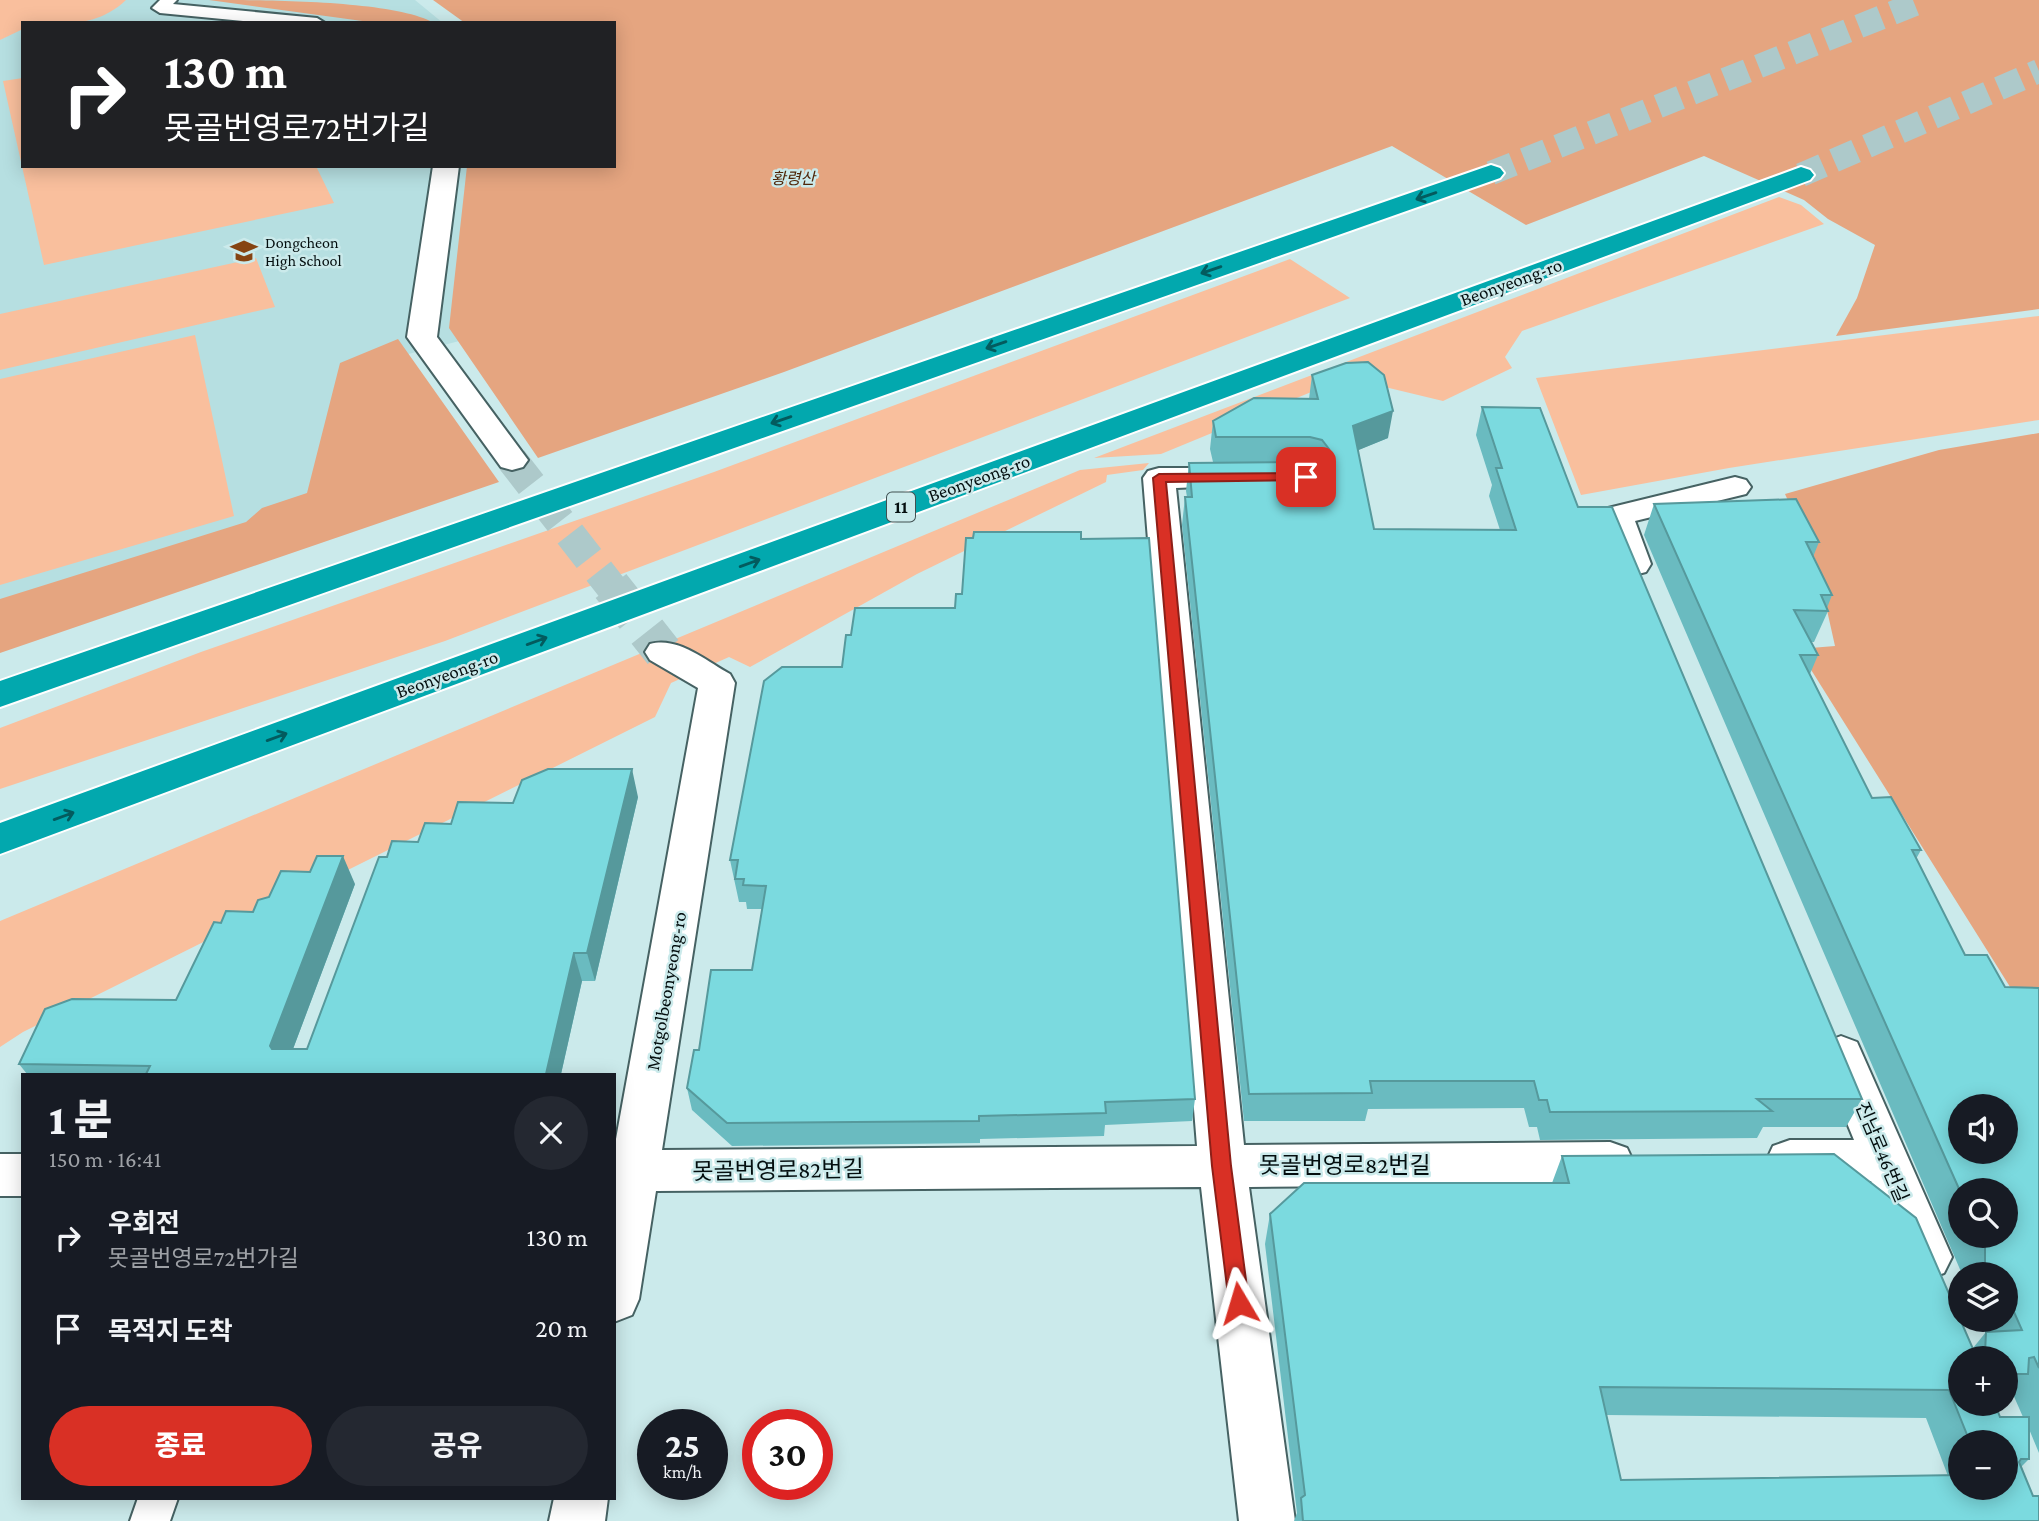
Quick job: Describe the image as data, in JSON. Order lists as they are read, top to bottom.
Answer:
{
  "streets": {
    "highway": ["Beonyeong-ro", "11"],
    "street": ["Motgolbeonyeong-ro", "진남로46번길", "못골번영로82번길"]
  },
  "crossings": [
    ["Motgolbeonyeong-ro", "못골번영로82번길"]
  ],
  "parks": ["황령산"],
  "places": {
    "school or university": ["Dongcheon High School"]
  },
  "page": {
    "turn": ["130 m", "못골번영로72번가길"],
    "heading": ["1 분", "150 m · 16:41"],
    "map_buttons": ["+", "−"],
    "list": [
      {
        "name": "우회전",
        "note": "못골번영로72번가길",
        "value": "130 m"
      },
      {
        "name": "목적지 도착",
        "value": "20 m"
      }
    ],
    "buttons": ["종료", "공유"],
    "speed": "25 km/h",
    "limit": "30"
  }
}
